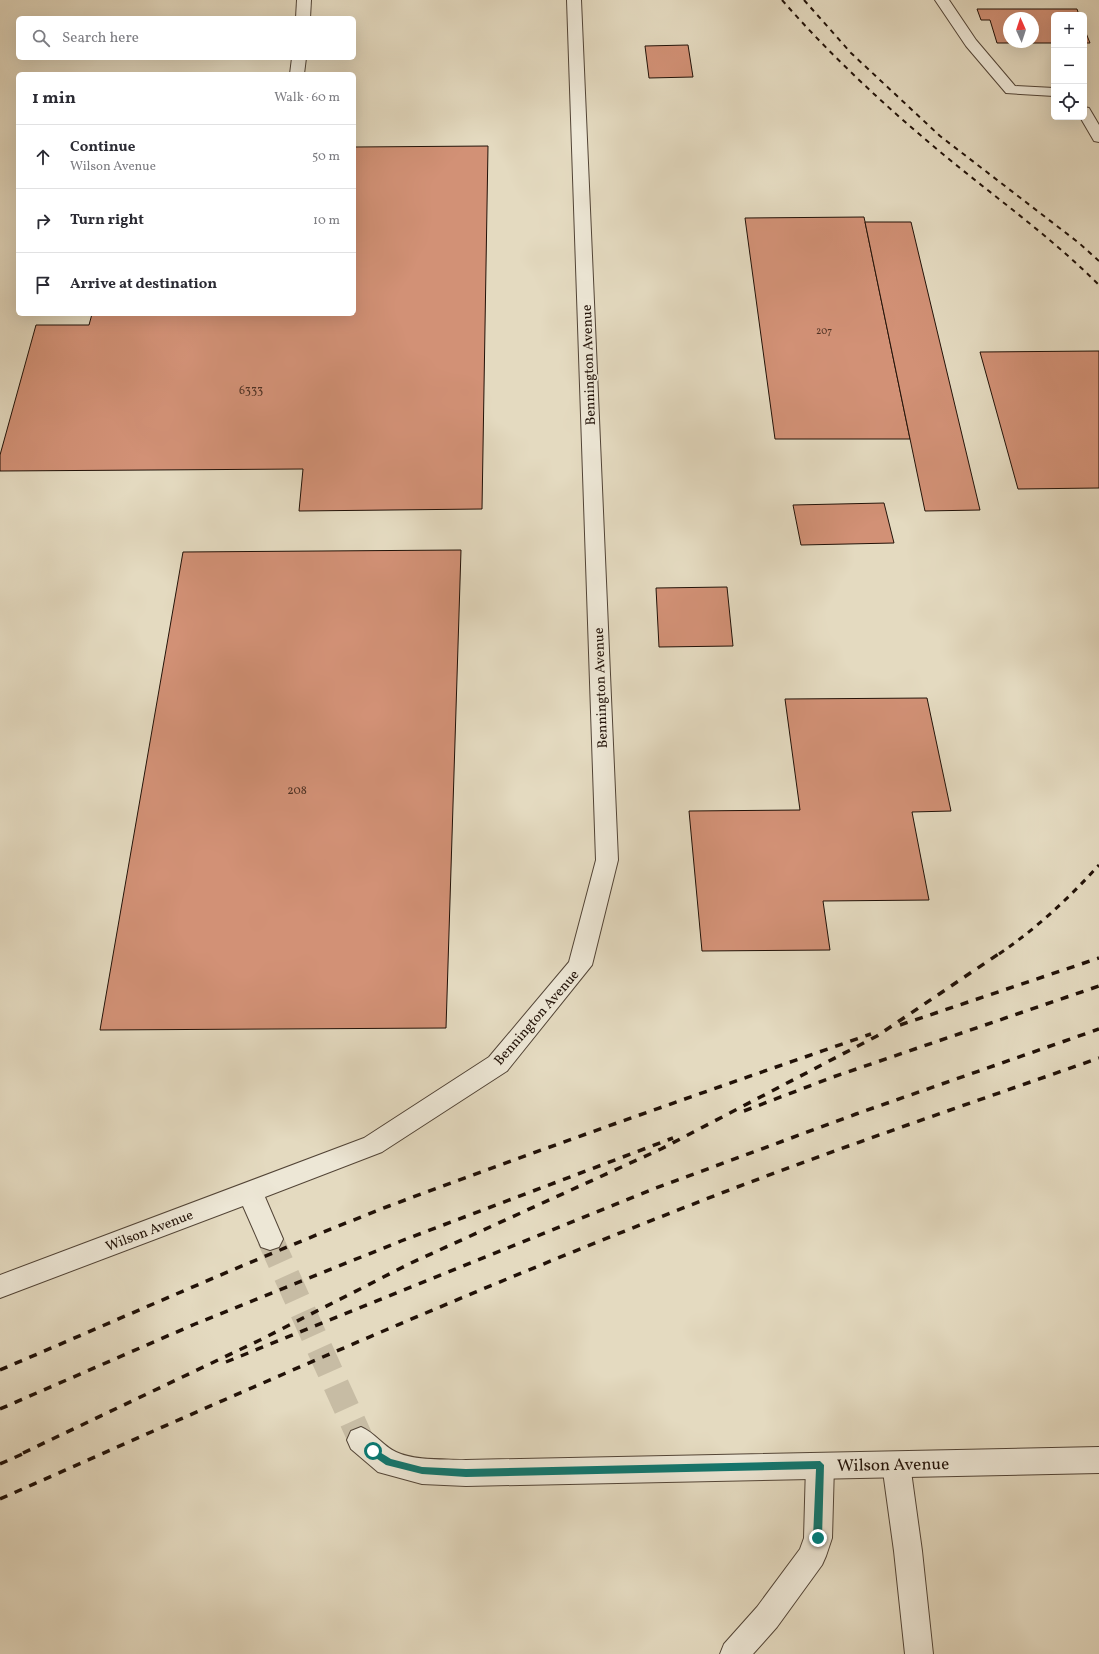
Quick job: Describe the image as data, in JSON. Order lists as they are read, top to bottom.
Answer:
{
  "streets": {
    "street": ["Bennington Avenue", "Wilson Avenue"]
  },
  "crossings": [
    ["Bennington Avenue", "Wilson Avenue"]
  ],
  "house_numbers": ["207", "6333", "208"],
  "north": "top",
  "page": {
    "map_buttons": ["+", "−"],
    "search": "Search here",
    "heading": ["1 min", "Walk · 60 m"],
    "list": [
      ["Continue", "Wilson Avenue", "50 m"],
      ["Turn right", "10 m"],
      "Arrive at destination"
    ]
  }
}
